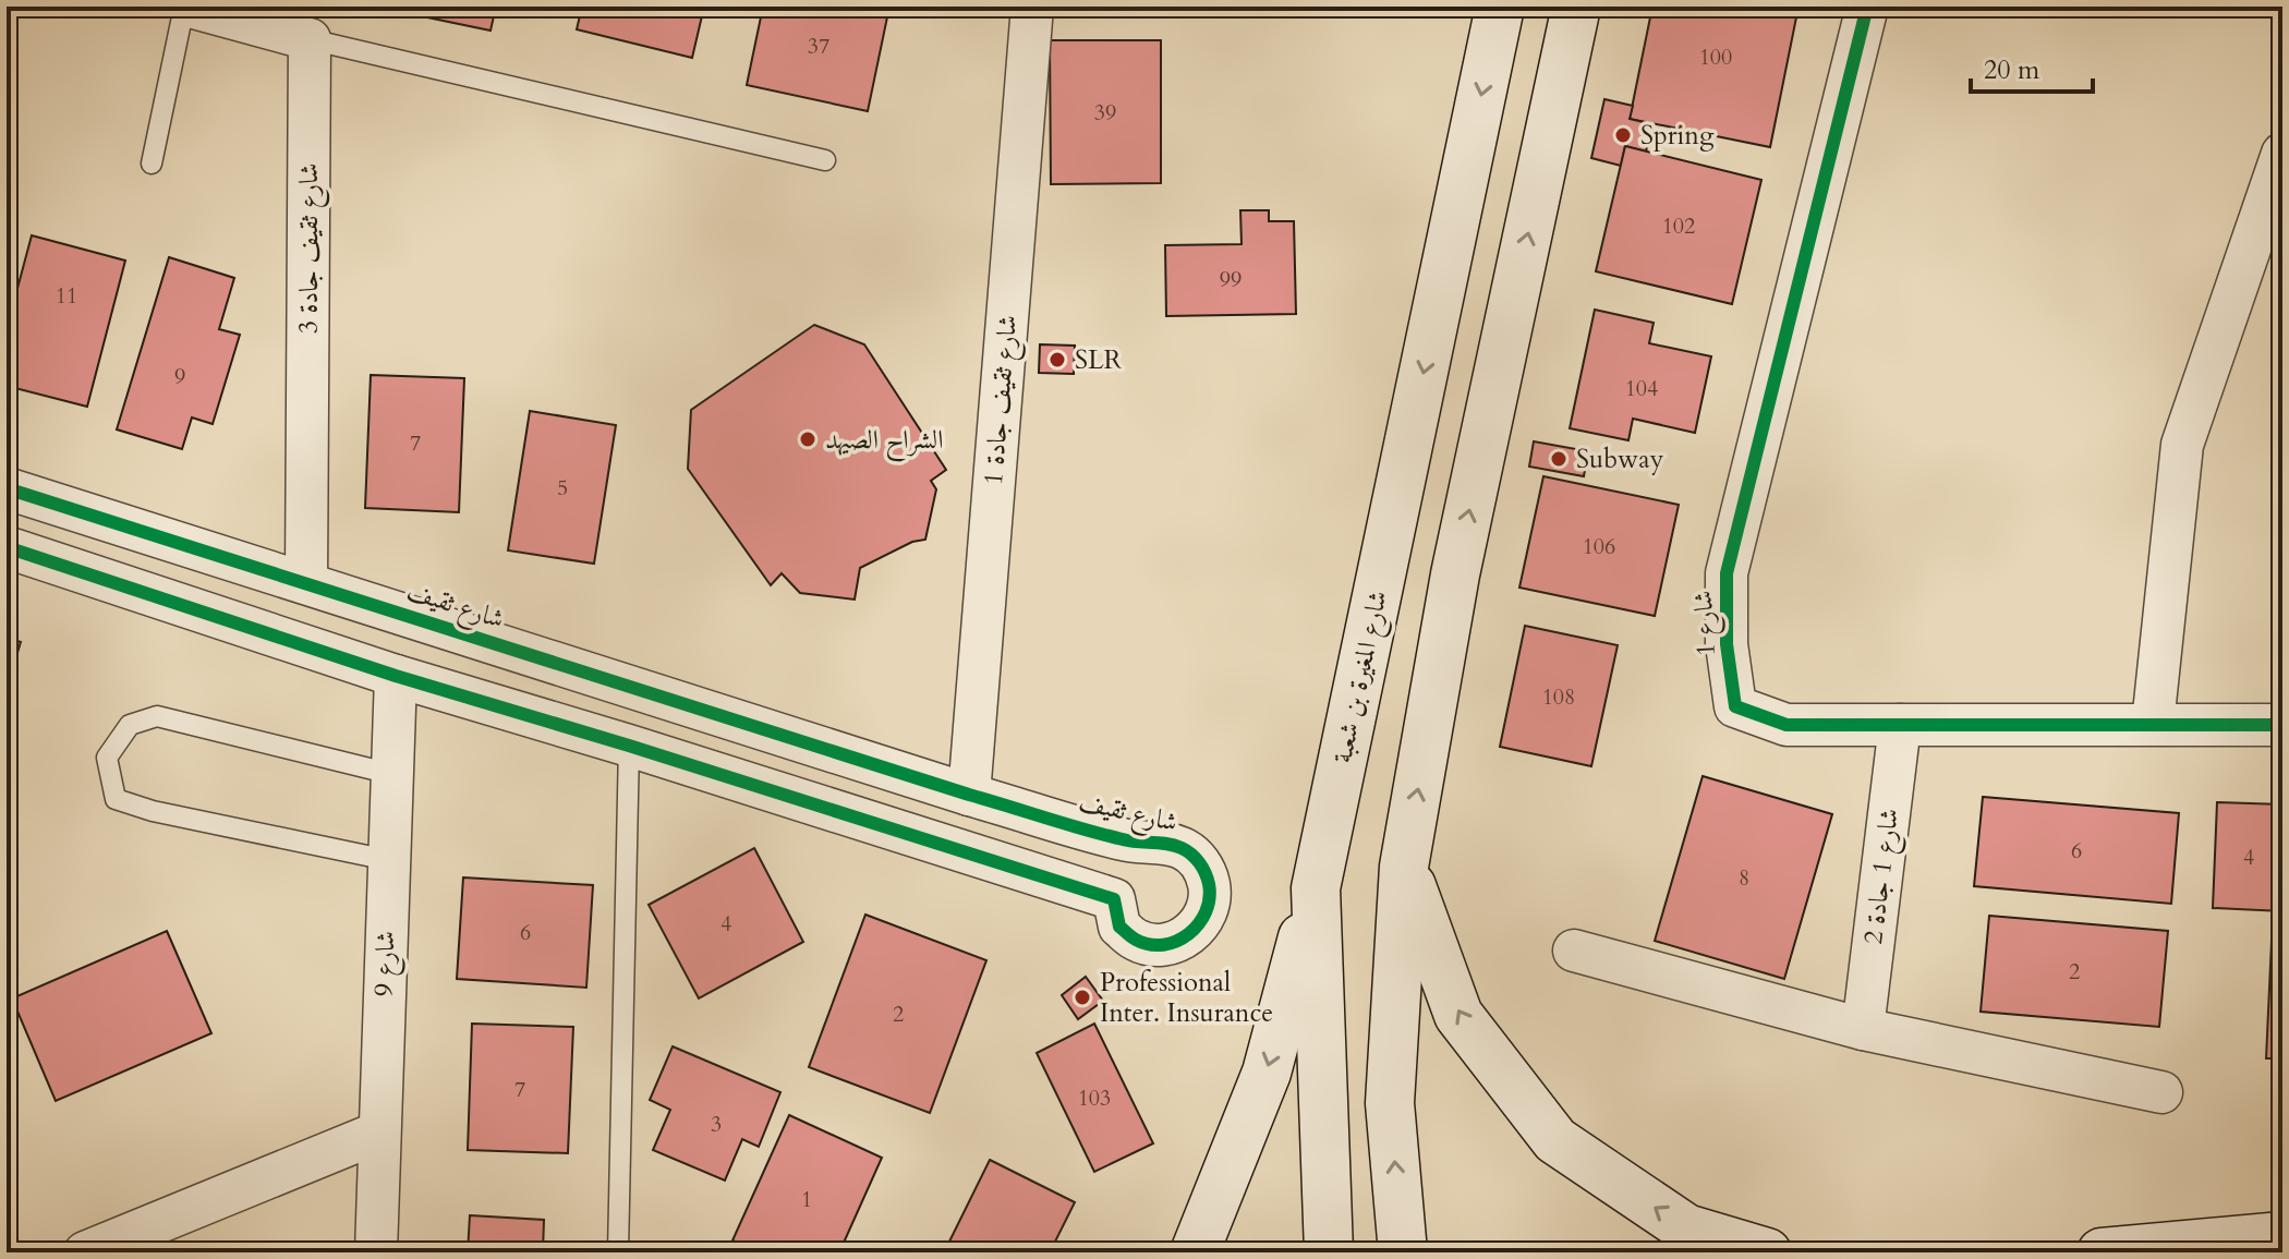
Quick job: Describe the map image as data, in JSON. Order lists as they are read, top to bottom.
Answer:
{
  "streets": {
    "main road": ["شارع المغيرة بن شعبة"],
    "street": [
      "شارع ثقيف جادة 3",
      "شارع ثقيف جادة 1",
      "شارع ثقيف",
      "شارع 1",
      "شارع 1 جادة 2",
      "شارع 9"
    ]
  },
  "crossings": [
    ["شارع ثقيف جادة 3", "شارع ثقيف"],
    ["شارع ثقيف جادة 1", "شارع ثقيف"],
    ["شارع ثقيف", "شارع 9"],
    ["شارع 1", "شارع 1 جادة 2"]
  ],
  "places": [
    "Spring",
    "SLR",
    "الشراح الصيهد",
    "Subway",
    "Professional Inter. Insurance"
  ],
  "house_numbers": [
    "37",
    "100",
    "39",
    "102",
    "99",
    "11",
    "9",
    "104",
    "7",
    "5",
    "106",
    "108",
    "6",
    "4",
    "8",
    "4",
    "6",
    "2",
    "2",
    "7",
    "103",
    "3",
    "1"
  ],
  "scale_bar": "20 m"
}
